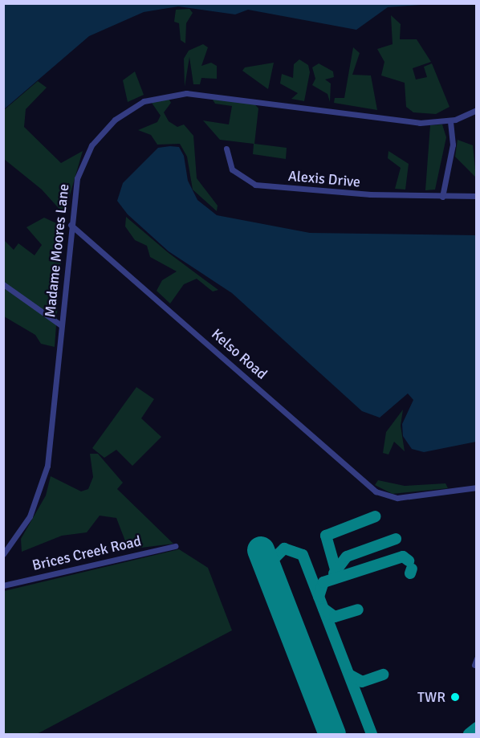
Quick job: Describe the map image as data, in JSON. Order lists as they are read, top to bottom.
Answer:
{
  "streets": {
    "street": [
      "Alexis Drive",
      "Madame Moores Lane",
      "Kelso Road",
      "Brices Creek Road"
    ]
  },
  "crossings": [
    ["Madame Moores Lane", "Kelso Road"]
  ],
  "places": ["TWR"]
}
